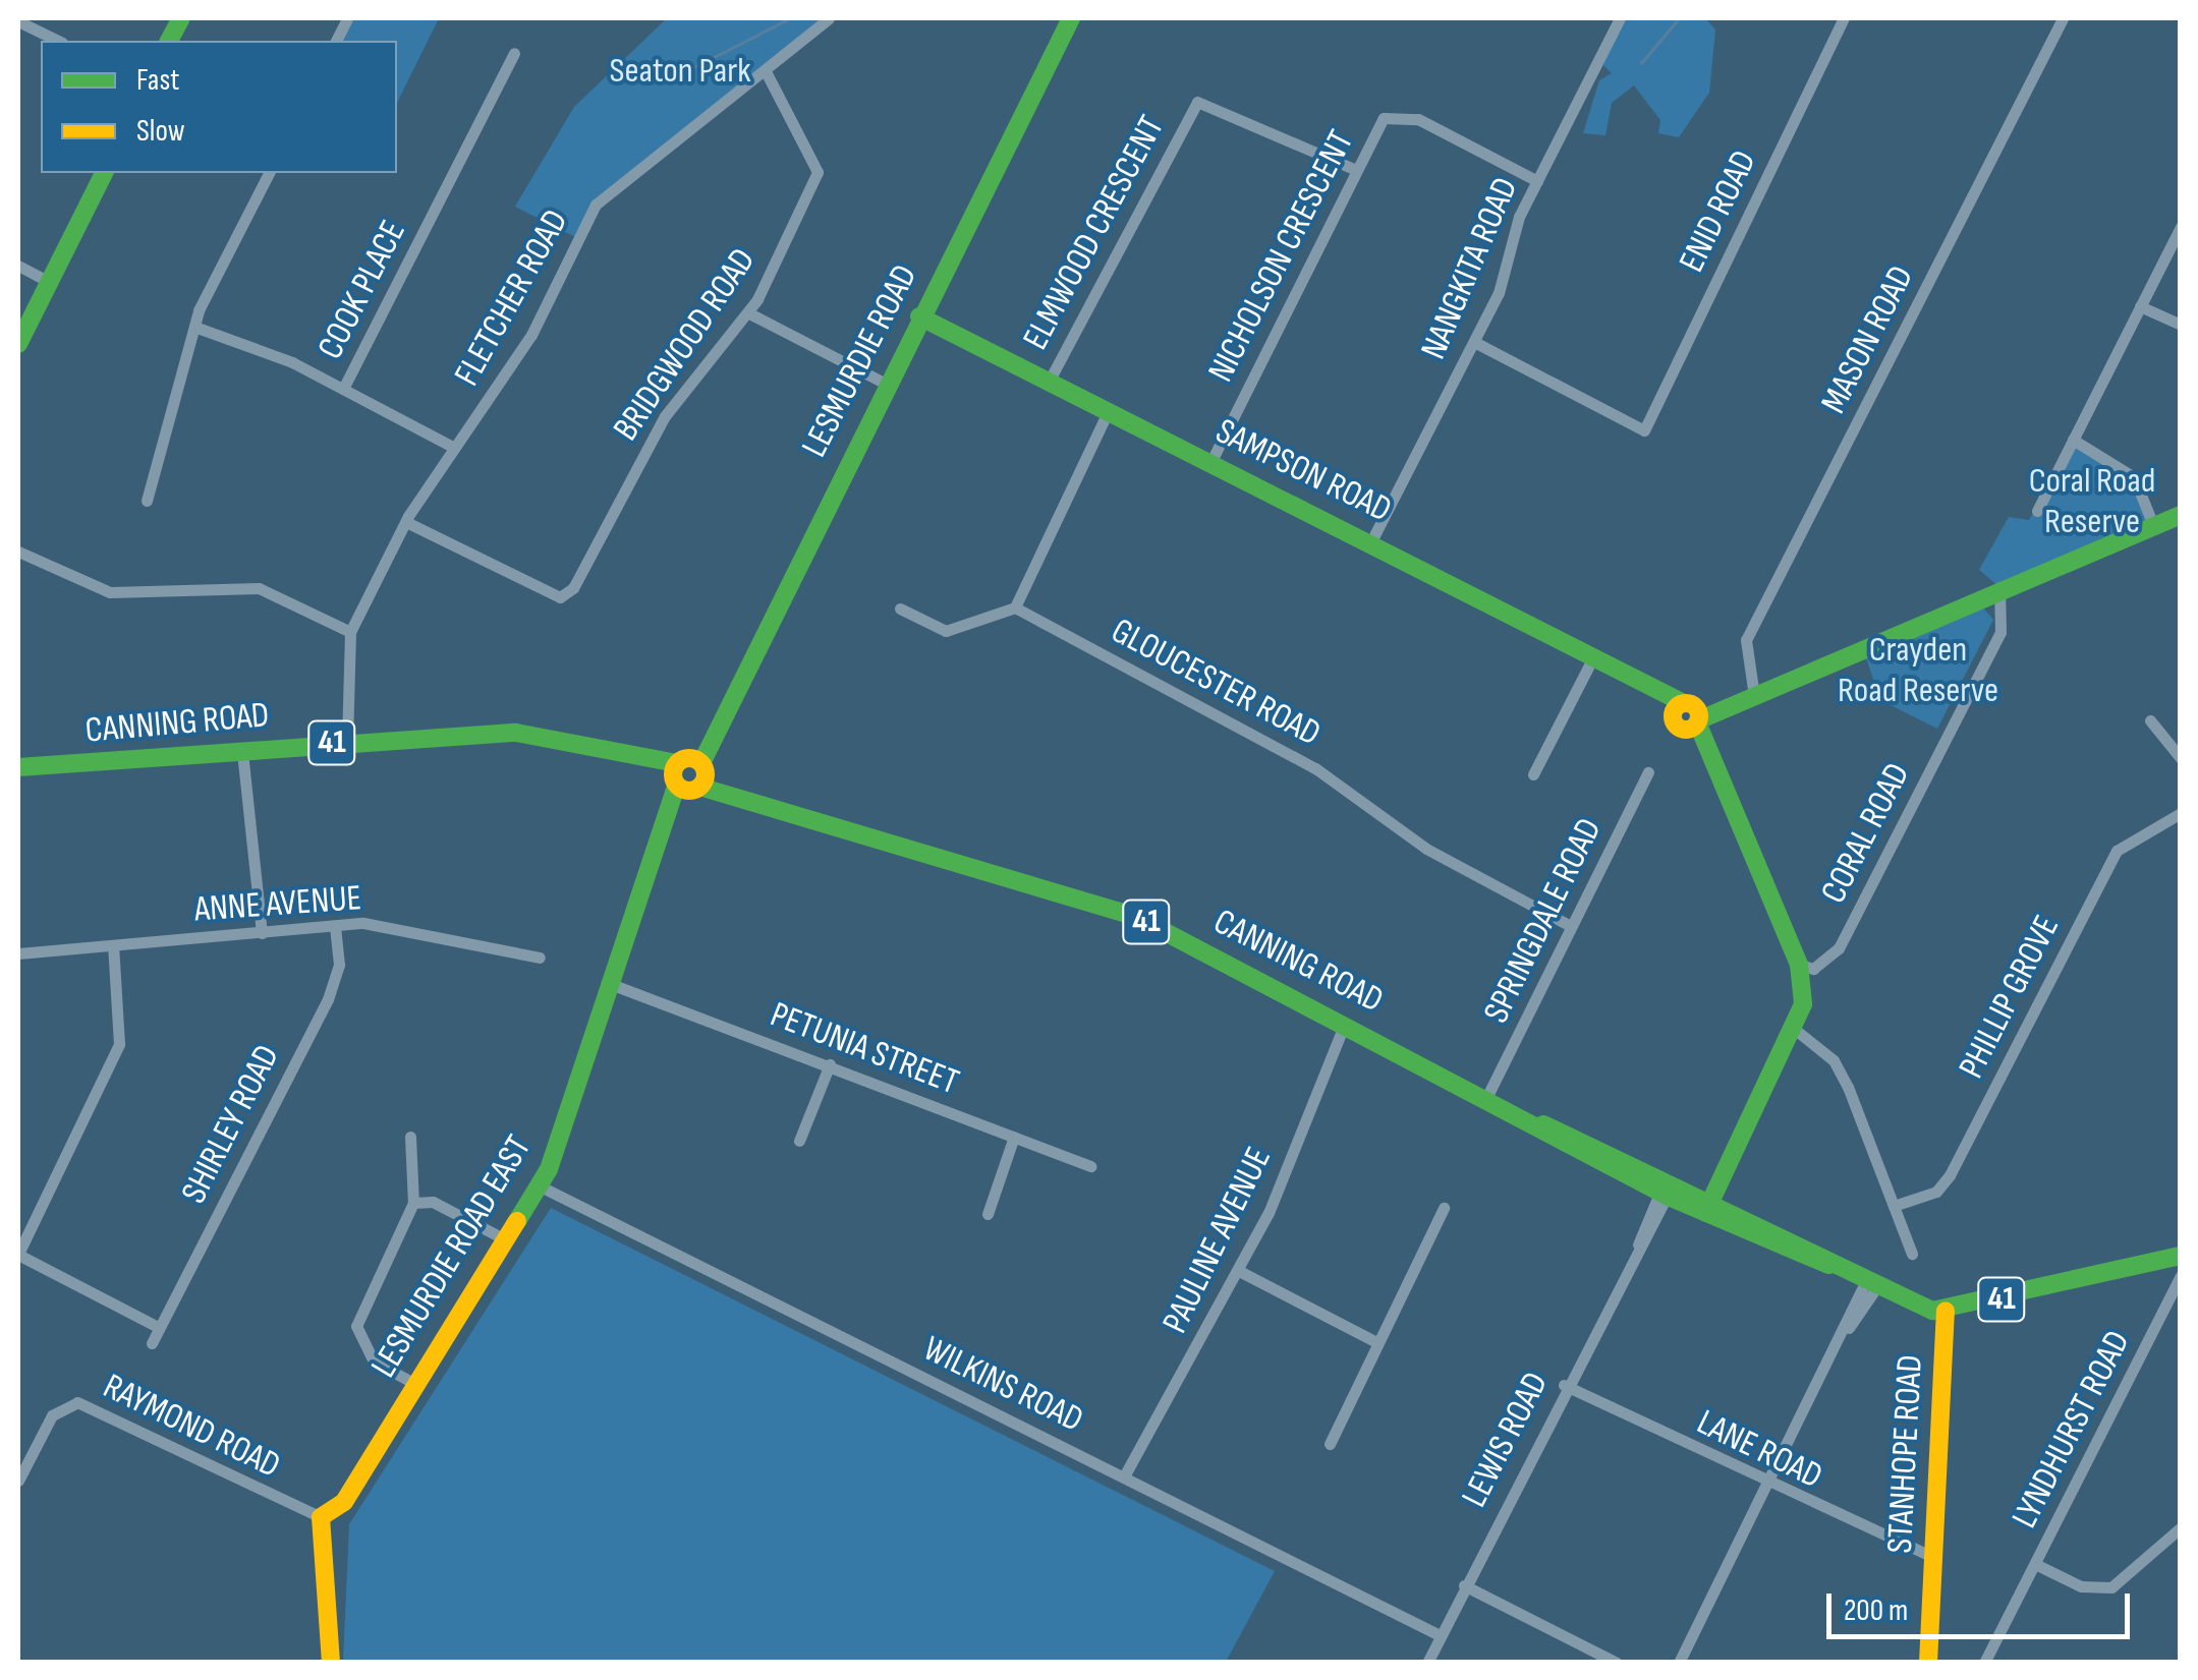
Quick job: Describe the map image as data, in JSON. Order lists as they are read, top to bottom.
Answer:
{
  "streets": {
    "street": [
      "ENID ROAD",
      "ELMWOOD CRESCENT",
      "NICHOLSON CRESCENT",
      "NANGKITA ROAD",
      "COOK PLACE",
      "FLETCHER ROAD",
      "MASON ROAD",
      "BRIDGWOOD ROAD",
      "LESMURDIE ROAD",
      "SAMPSON ROAD",
      "GLOUCESTER ROAD",
      "CANNING ROAD",
      "41",
      "CORAL ROAD",
      "ANNE AVENUE",
      "SPRINGDALE ROAD",
      "PHILLIP GROVE",
      "PETUNIA STREET",
      "SHIRLEY ROAD",
      "PAULINE AVENUE",
      "LESMURDIE ROAD EAST",
      "WILKINS ROAD",
      "RAYMOND ROAD",
      "LYNDHURST ROAD",
      "LEWIS ROAD",
      "LANE ROAD",
      "STANHOPE ROAD"
    ]
  },
  "crossings": [
    ["ENID ROAD", "NANGKITA ROAD"],
    ["ELMWOOD CRESCENT", "NICHOLSON CRESCENT"],
    ["ELMWOOD CRESCENT", "SAMPSON ROAD"],
    ["NICHOLSON CRESCENT", "NANGKITA ROAD"],
    ["NICHOLSON CRESCENT", "SAMPSON ROAD"],
    ["NANGKITA ROAD", "SAMPSON ROAD"],
    ["FLETCHER ROAD", "BRIDGWOOD ROAD"],
    ["FLETCHER ROAD", "CANNING ROAD"],
    ["LESMURDIE ROAD", "SAMPSON ROAD"],
    ["LESMURDIE ROAD", "CANNING ROAD"],
    ["LESMURDIE ROAD", "LESMURDIE ROAD EAST"],
    ["SAMPSON ROAD", "CANNING ROAD"],
    ["SAMPSON ROAD", "CORAL ROAD"],
    ["GLOUCESTER ROAD", "SPRINGDALE ROAD"],
    ["CANNING ROAD", "41"],
    ["CANNING ROAD", "SPRINGDALE ROAD"],
    ["CANNING ROAD", "PAULINE AVENUE"],
    ["CANNING ROAD", "LESMURDIE ROAD EAST"],
    ["CANNING ROAD", "LEWIS ROAD"],
    ["CANNING ROAD", "STANHOPE ROAD"],
    ["41", "STANHOPE ROAD"],
    ["ANNE AVENUE", "SHIRLEY ROAD"],
    ["PETUNIA STREET", "LESMURDIE ROAD EAST"],
    ["PAULINE AVENUE", "WILKINS ROAD"],
    ["LESMURDIE ROAD EAST", "WILKINS ROAD"],
    ["LESMURDIE ROAD EAST", "RAYMOND ROAD"],
    ["WILKINS ROAD", "LEWIS ROAD"],
    ["LEWIS ROAD", "LANE ROAD"],
    ["LANE ROAD", "STANHOPE ROAD"]
  ],
  "parks": ["Seaton Park", "Coral Road Reserve", "Crayden Road Reserve"],
  "legend": ["Fast", "Slow"],
  "scale_bar": "200 m"
}
